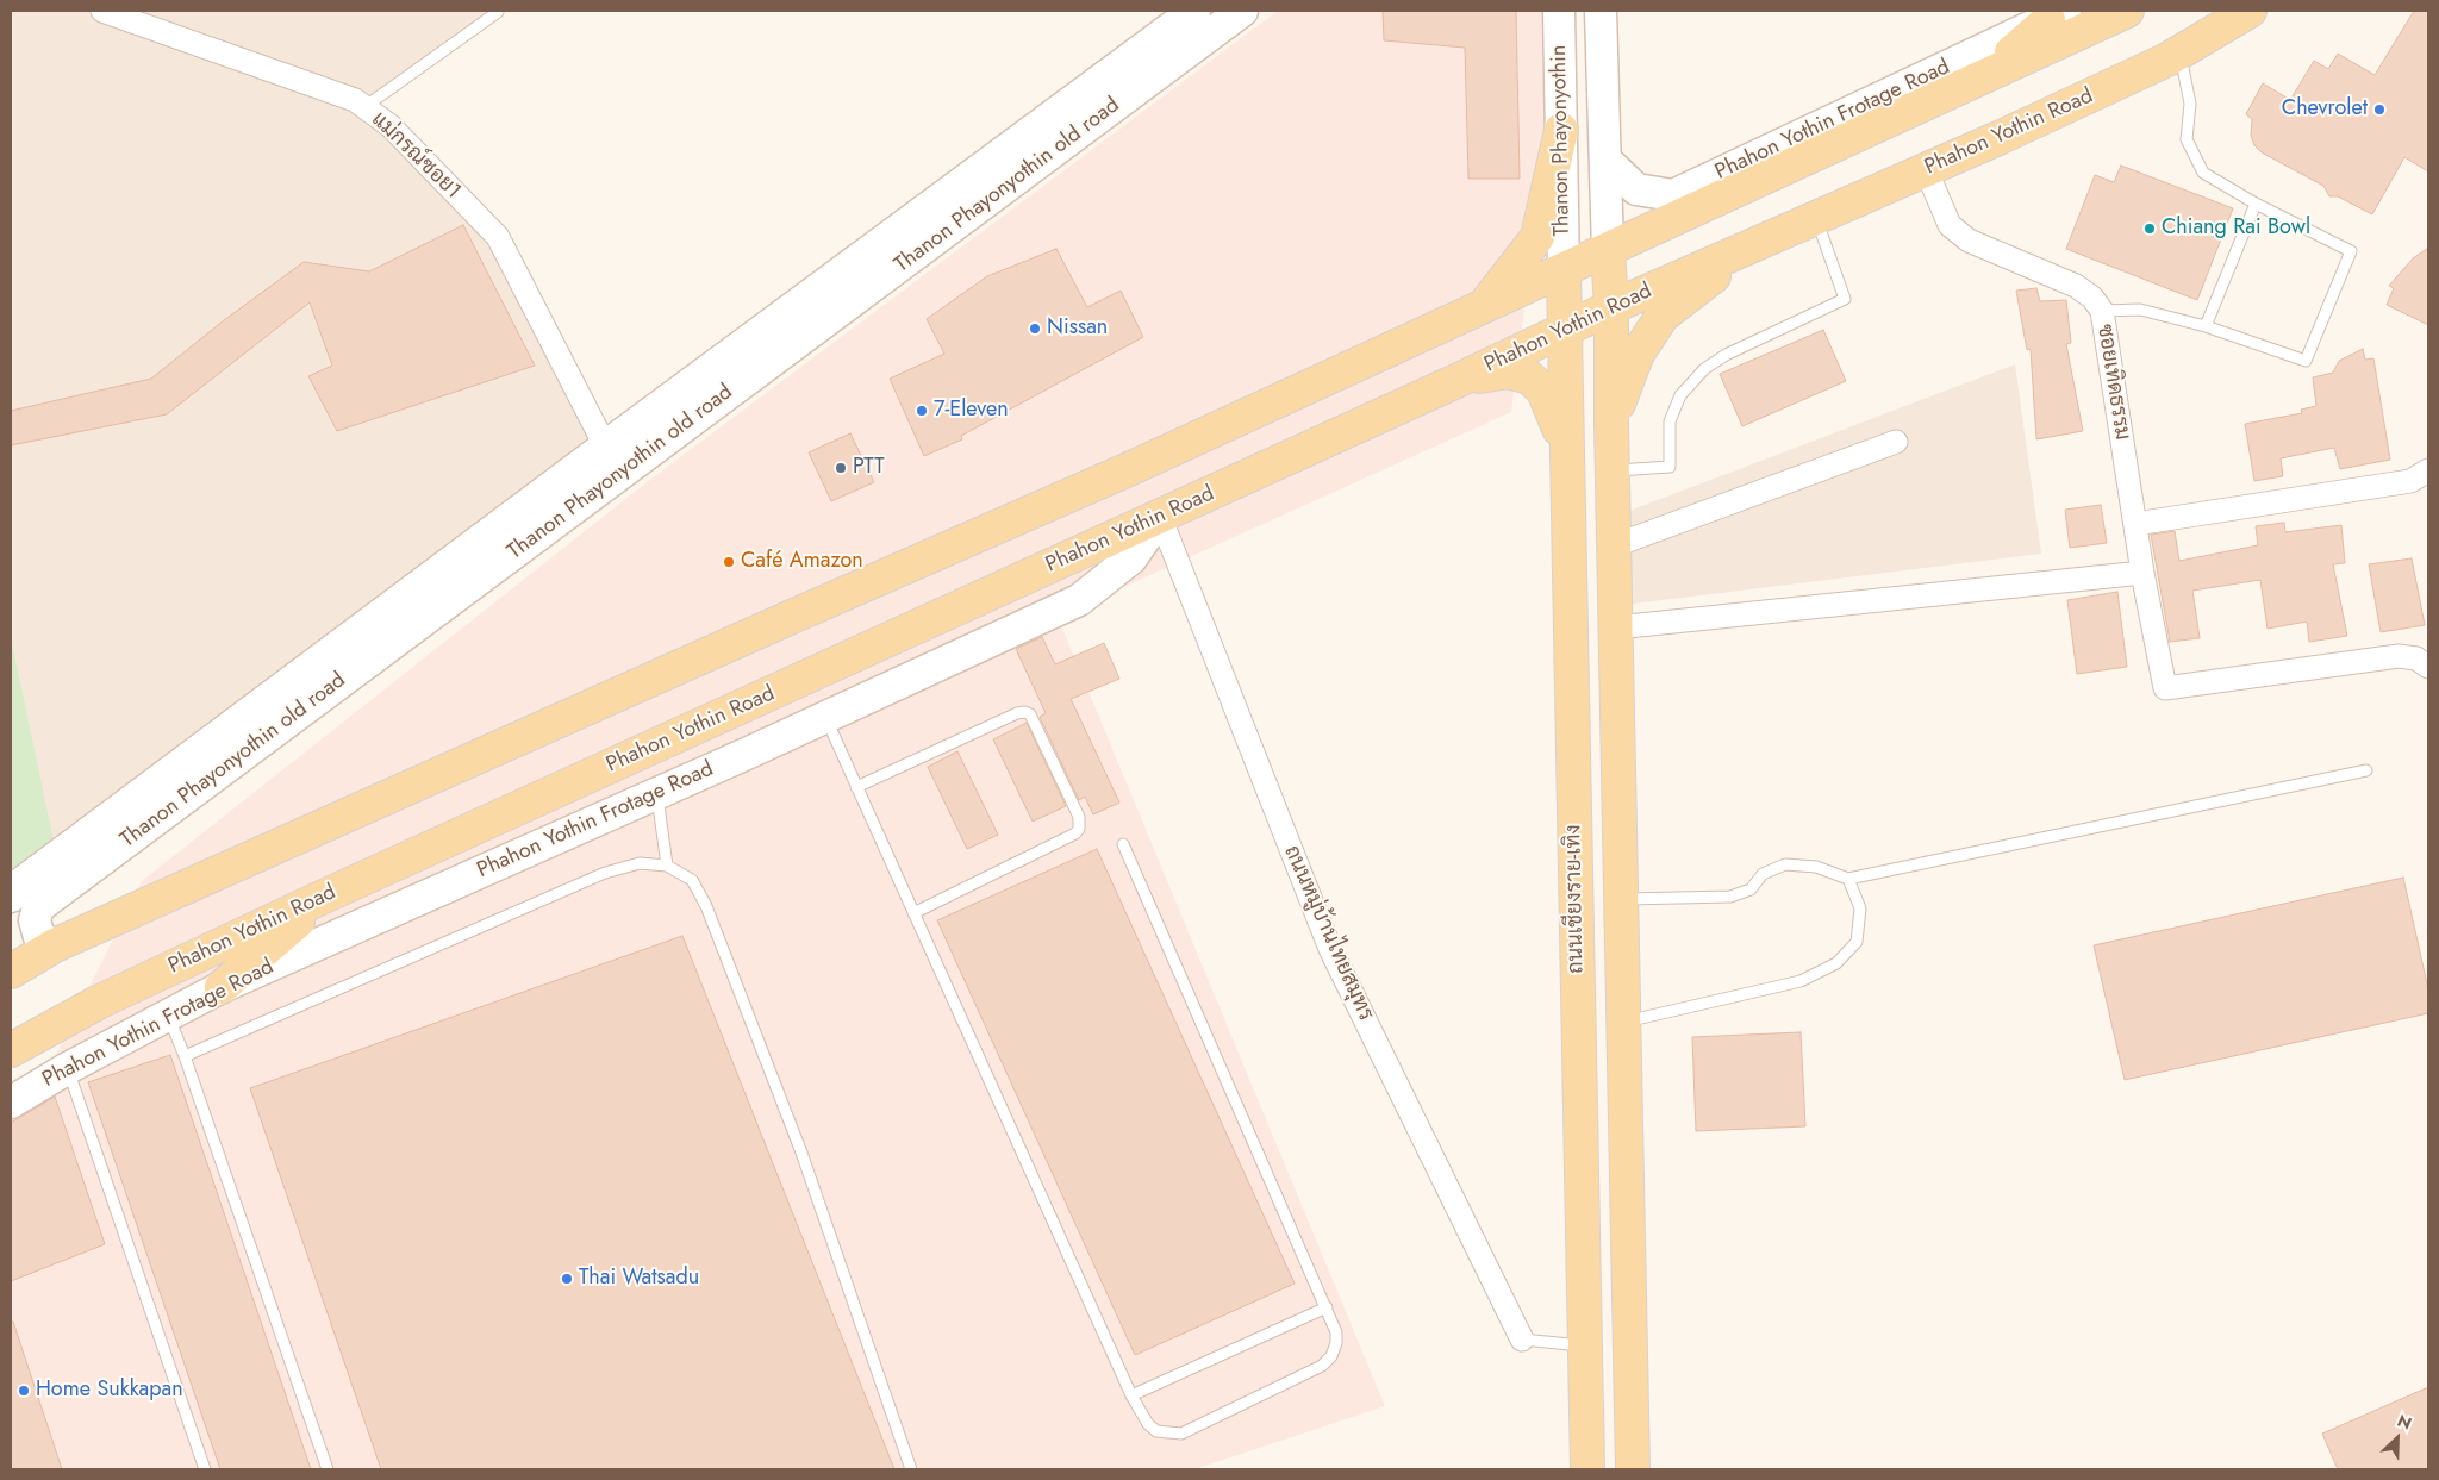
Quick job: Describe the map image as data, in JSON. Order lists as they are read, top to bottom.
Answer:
{
  "streets": {
    "main road": [
      "Phahon Yothin Frotage Road",
      "Phahon Yothin Road",
      "Thanon Phayonyothin",
      "Thanon Phayonyothin old road",
      "ถนนเชียงราย-เทิง"
    ],
    "street": ["แม่กรณ์ซอย1", "ซอยเทิดธรรม", "ถนนหมู่บ้านไทยสมุทร"]
  },
  "crossings": [
    ["Phahon Yothin Frotage Road", "Phahon Yothin Road"],
    ["Phahon Yothin Frotage Road", "Thanon Phayonyothin"],
    ["Phahon Yothin Frotage Road", "ถนนหมู่บ้านไทยสมุทร"],
    ["Phahon Yothin Road", "ซอยเทิดธรรม"],
    ["Phahon Yothin Road", "ถนนเชียงราย-เทิง"],
    ["Phahon Yothin Road", "ถนนหมู่บ้านไทยสมุทร"],
    ["Thanon Phayonyothin", "ถนนเชียงราย-เทิง"],
    ["แม่กรณ์ซอย1", "Thanon Phayonyothin old road"]
  ],
  "places": [
    "Chevrolet",
    "Chiang Rai Bowl",
    "Nissan",
    "7-Eleven",
    "PTT",
    "Café Amazon",
    "Thai Watsadu",
    "Home Sukkapan"
  ],
  "north": "top right"
}
